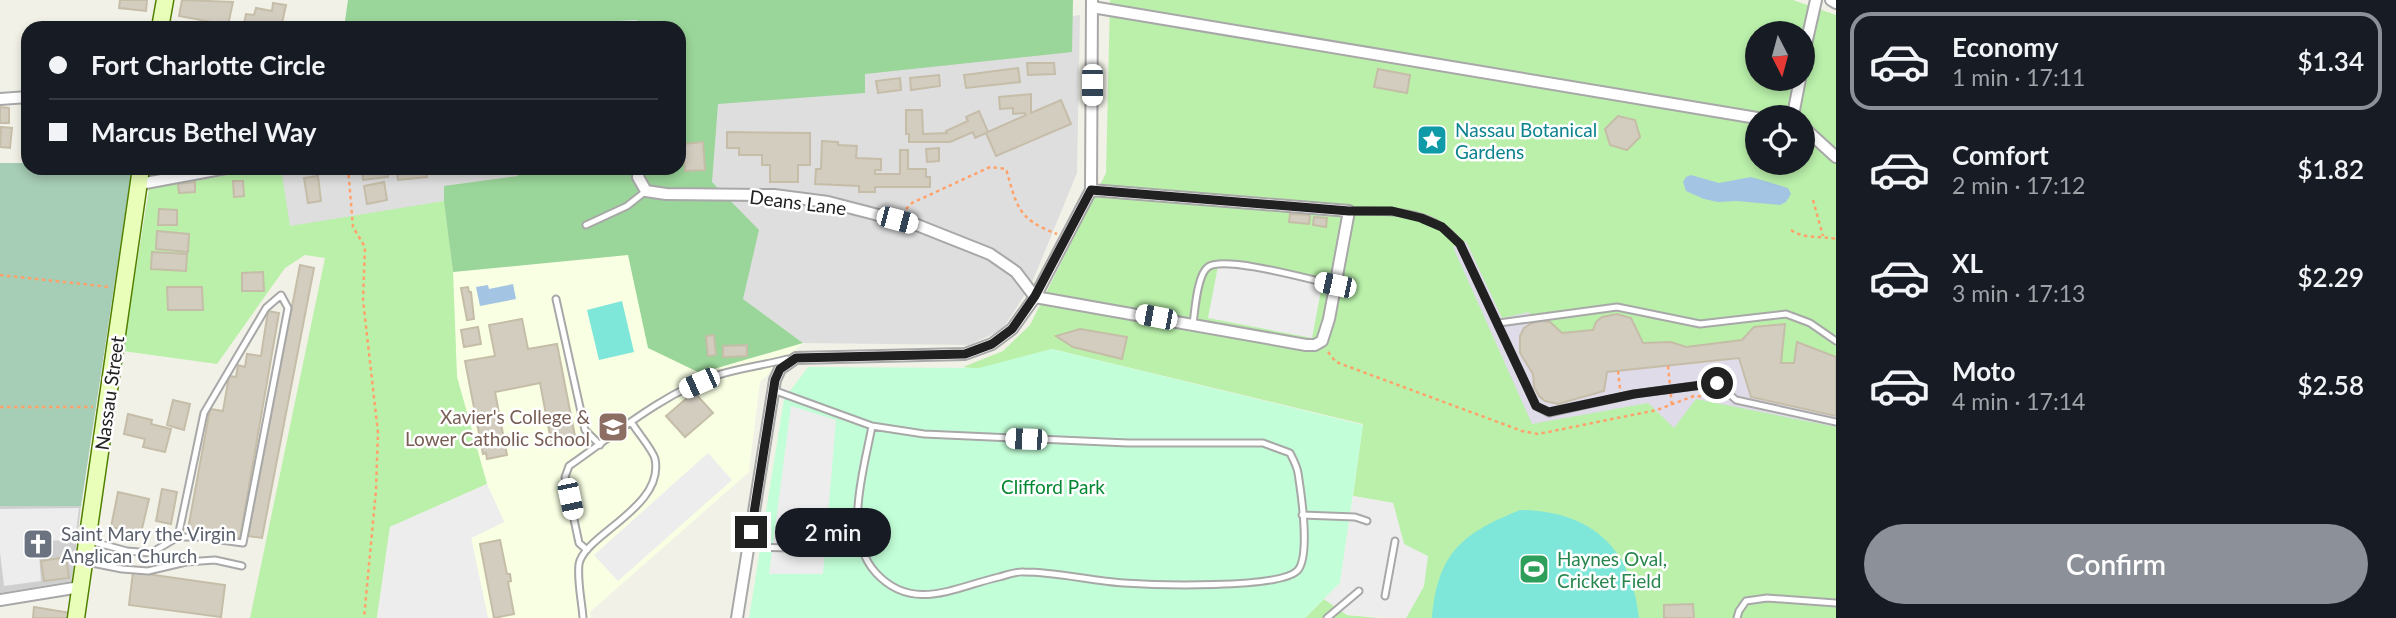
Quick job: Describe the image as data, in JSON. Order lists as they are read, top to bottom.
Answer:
{
  "streets": {
    "main road": ["Nassau Street"],
    "street": ["Deans Lane"]
  },
  "parks": ["Clifford Park"],
  "places": {
    "place": ["Nassau Botanical Gardens"],
    "school or university": ["Xavier's College & Lower Catholic School"],
    "church": ["Saint Mary the Virgin Anglican Church"],
    "sports": ["Haynes Oval, Cricket Field"]
  },
  "north": "bottom",
  "page": {
    "list": [
      {
        "name": "Economy",
        "note": "1 min · 17:11",
        "value": "$1.34"
      },
      {
        "name": "Comfort",
        "note": "2 min · 17:12",
        "value": "$1.82"
      },
      {
        "name": "XL",
        "note": "3 min · 17:13",
        "value": "$2.29"
      },
      {
        "name": "Moto",
        "note": "4 min · 17:14",
        "value": "$2.58"
      }
    ],
    "banner": ["Fort Charlotte Circle", "Marcus Bethel Way"],
    "bubble": "2 min",
    "buttons": "Confirm"
  }
}
